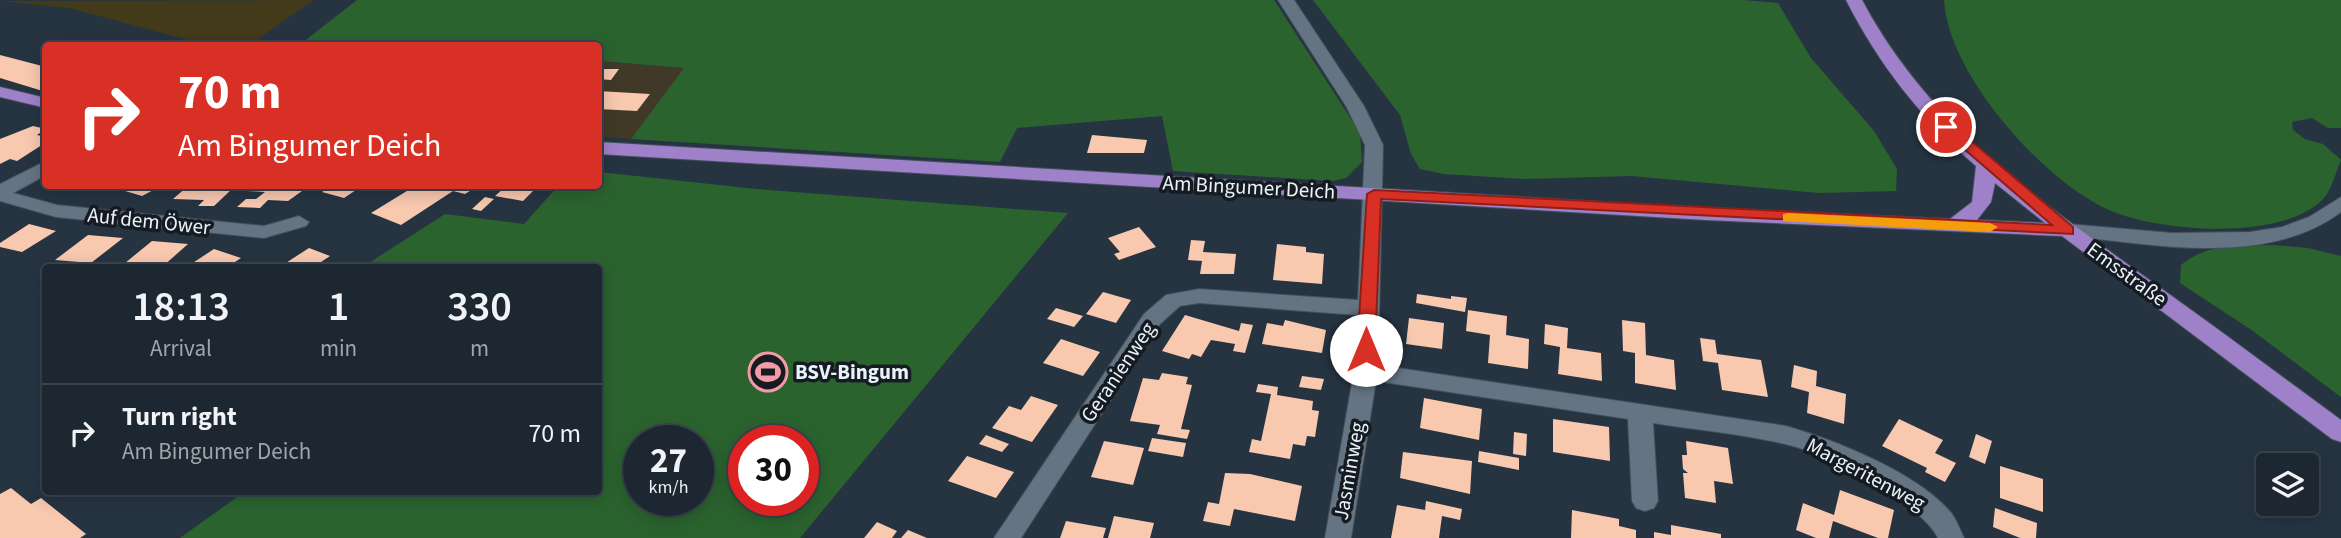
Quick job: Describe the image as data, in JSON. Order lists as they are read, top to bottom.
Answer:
{
  "streets": {
    "main road": ["Am Bingumer Deich", "Emsstraße"],
    "street": [
      "Auf dem Öwer",
      "Geranienweg",
      "Jasminweg",
      "Margeritenweg"
    ]
  },
  "crossings": [
    ["Am Bingumer Deich", "Emsstraße"],
    ["Am Bingumer Deich", "Jasminweg"],
    ["Geranienweg", "Jasminweg"],
    ["Jasminweg", "Margeritenweg"]
  ],
  "places": {
    "sports": ["BSV-Bingum"]
  },
  "page": {
    "turn": ["70 m", "Am Bingumer Deich"],
    "eta": [
      "18:13",
      "Arrival",
      "1",
      "min",
      "330",
      "m"
    ],
    "list": [
      {
        "name": "Turn right",
        "note": "Am Bingumer Deich",
        "value": "70 m"
      }
    ],
    "speed": "27 km/h",
    "limit": "30"
  }
}
